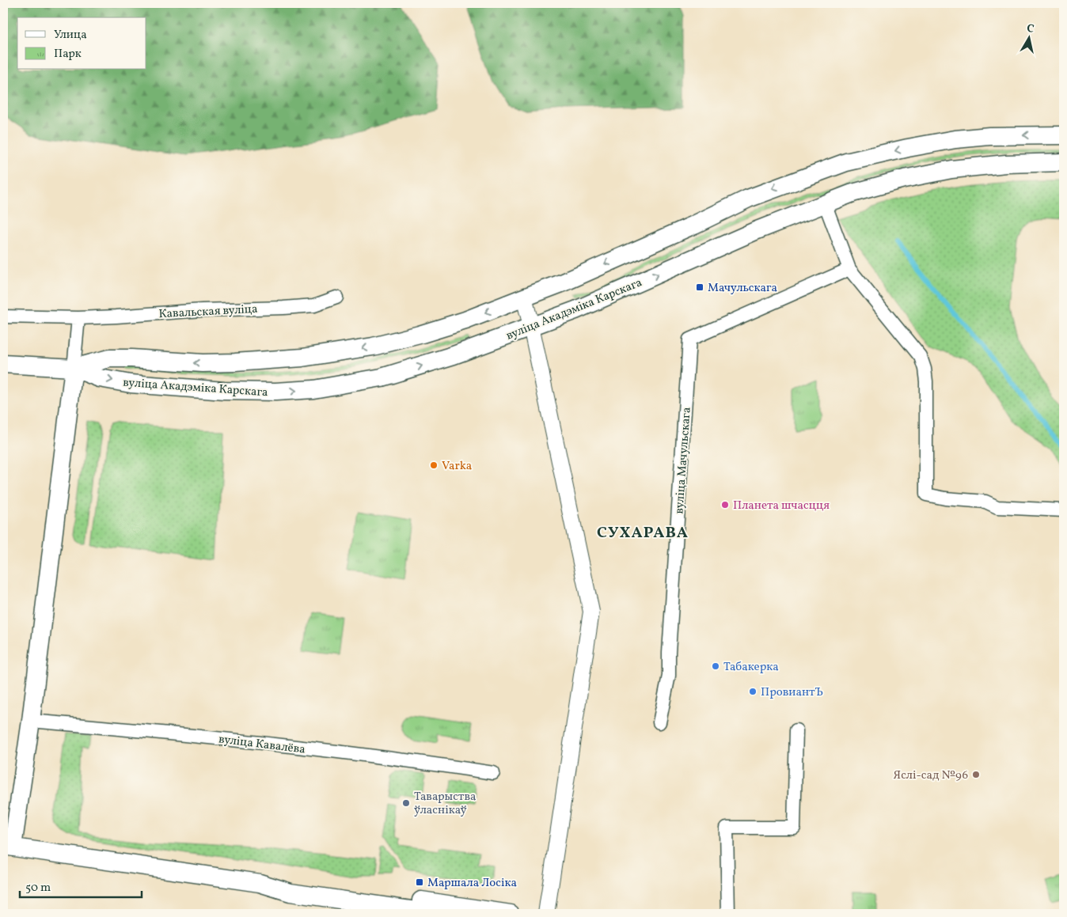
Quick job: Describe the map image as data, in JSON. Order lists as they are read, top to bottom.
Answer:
{
  "streets": {
    "main road": ["вуліца Акадэміка Карскага"],
    "street": ["Кавальская вуліца", "вуліца Мачульскага", "вуліца Кавалёва"]
  },
  "districts": ["СУХАРАВА"],
  "places": {
    "transit": ["Мачульскага", "Маршала Лосіка"],
    "other": [
      "Varka",
      "Планета шчасцця",
      "Табакерка",
      "ПровиантЪ",
      "Яслі-сад №96",
      "Таварыства ўласнікаў"
    ]
  },
  "legend": ["Улица", "Парк"],
  "scale_bar": "50 m",
  "north": "top"
}
